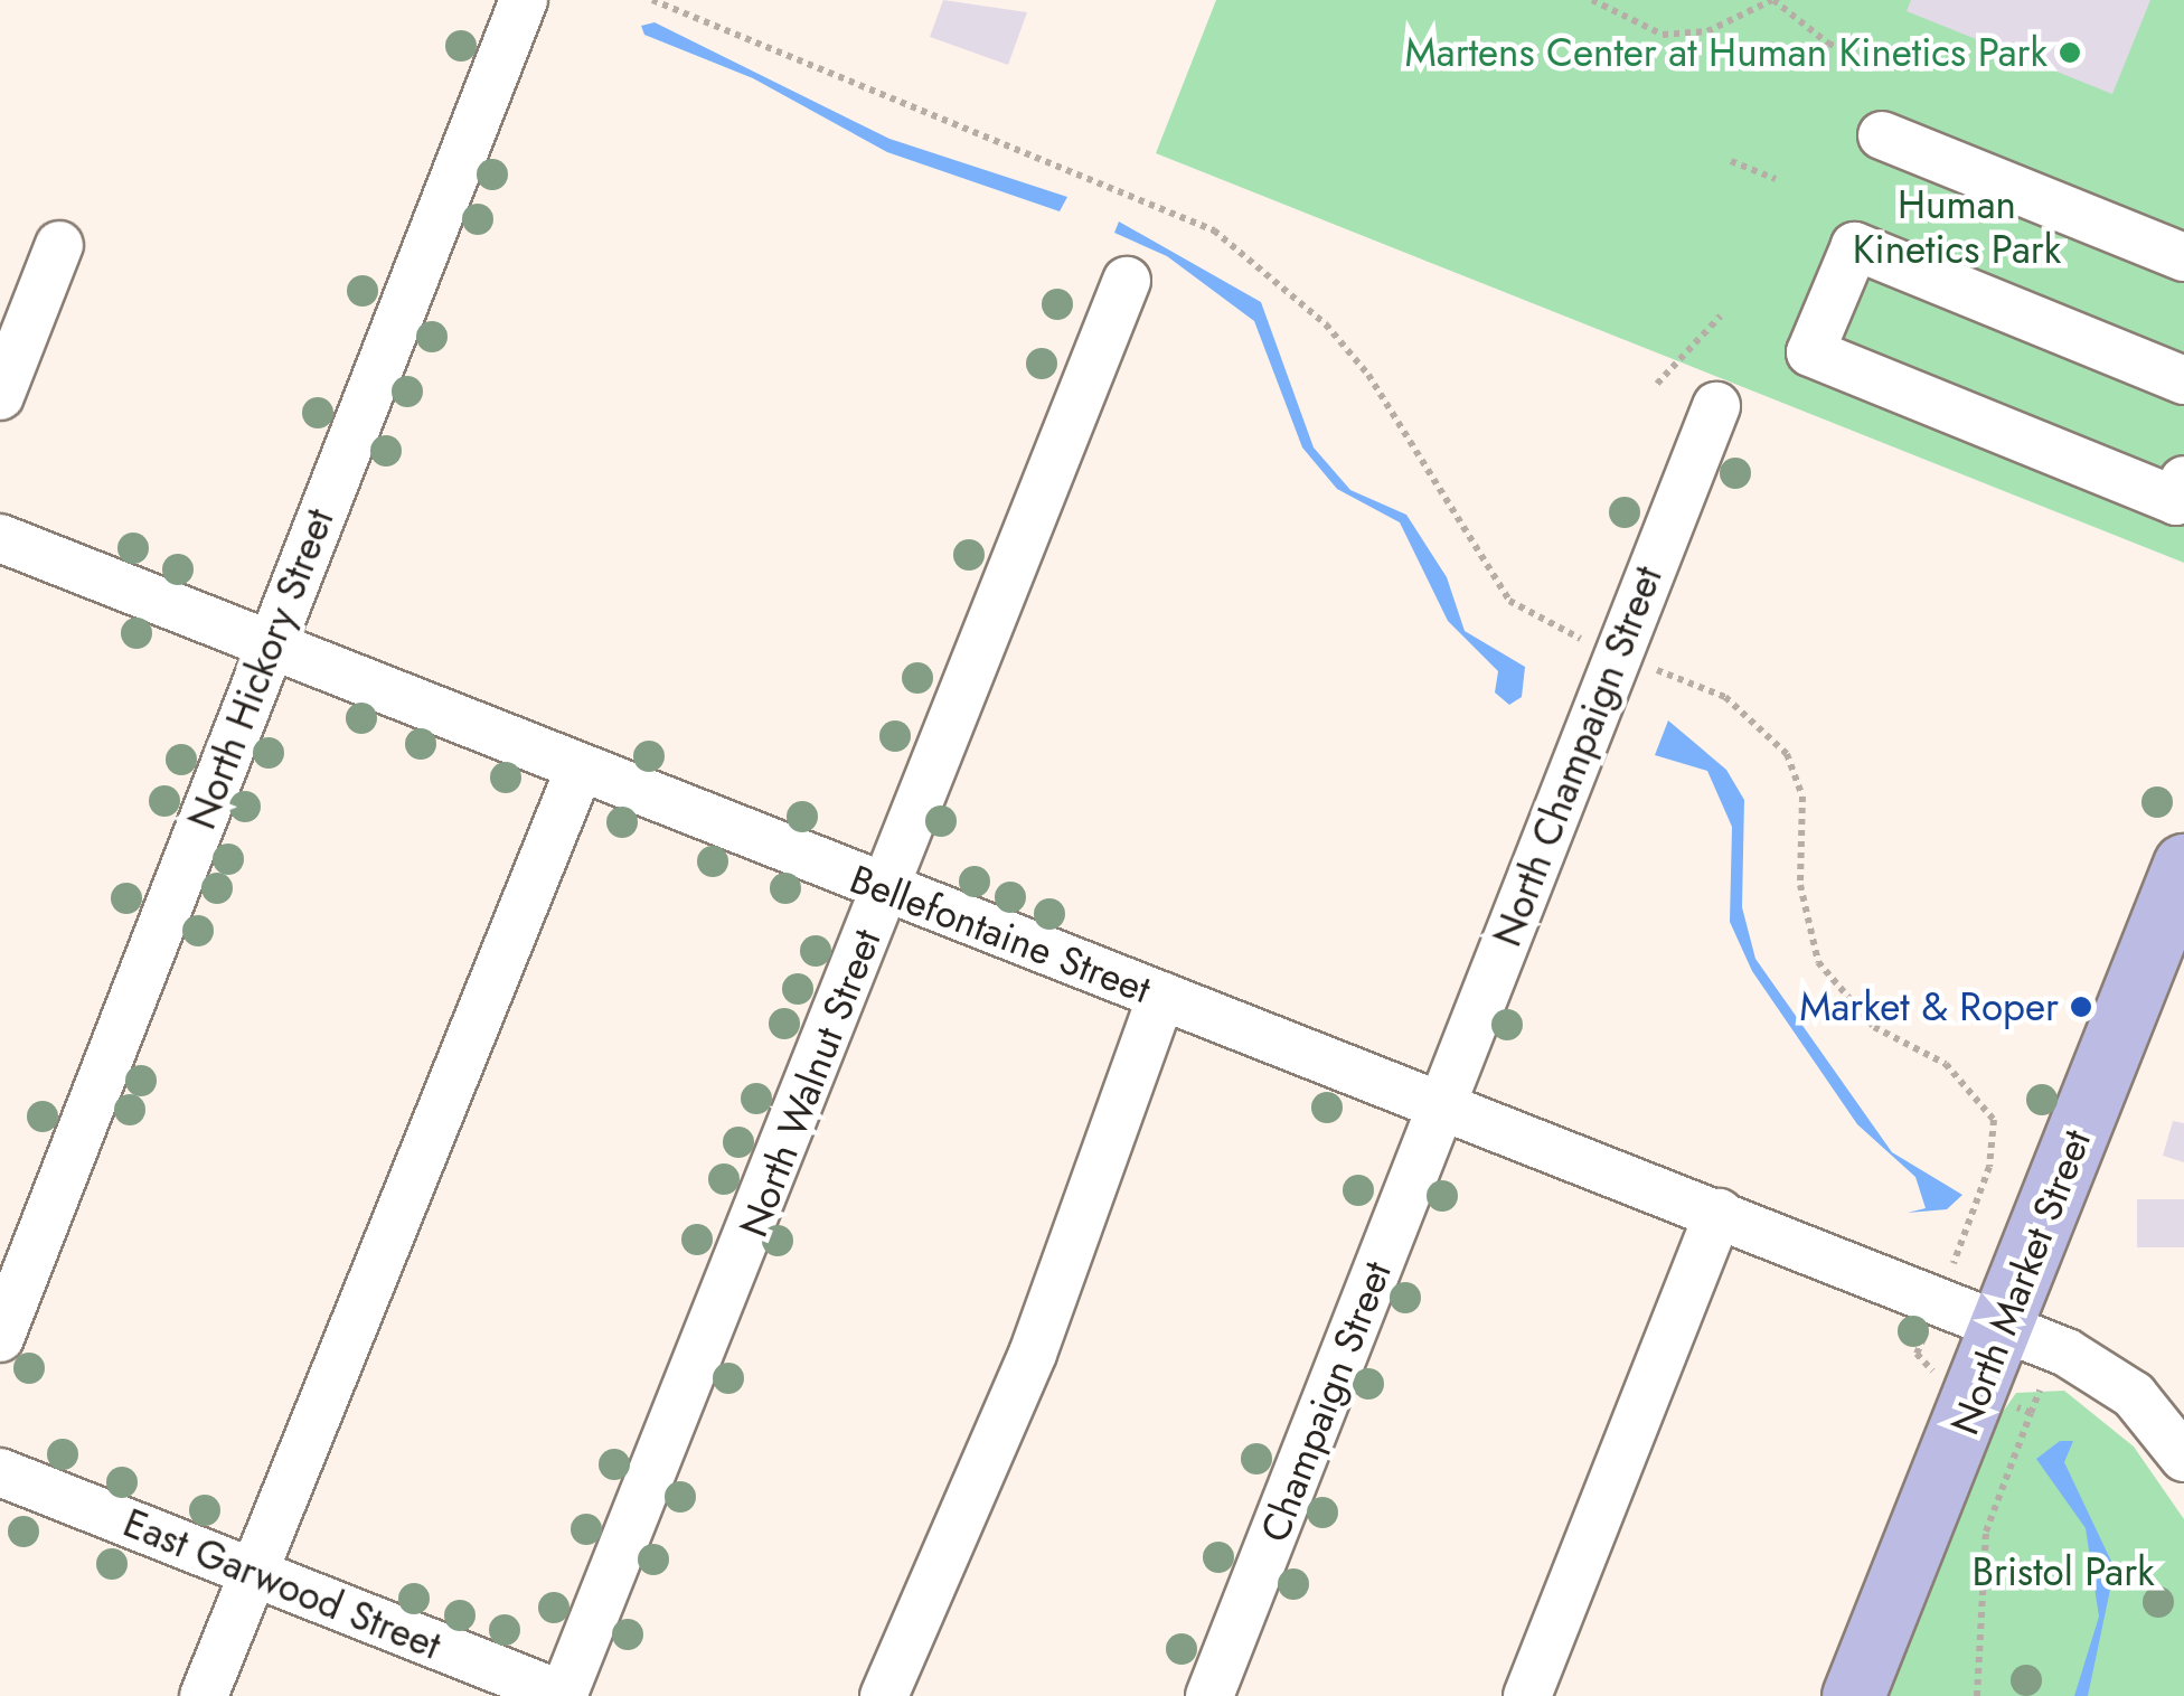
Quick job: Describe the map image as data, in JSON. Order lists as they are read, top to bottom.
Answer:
{
  "streets": {
    "main road": ["North Market Street"],
    "street": [
      "North Hickory Street",
      "North Champaign Street",
      "Bellefontaine Street",
      "North Walnut Street",
      "Champaign Street",
      "East Garwood Street"
    ]
  },
  "crossings": [
    ["North Hickory Street", "Bellefontaine Street"],
    ["North Champaign Street", "Bellefontaine Street"],
    ["North Champaign Street", "Champaign Street"],
    ["Bellefontaine Street", "North Walnut Street"],
    ["Bellefontaine Street", "North Market Street"],
    ["Bellefontaine Street", "Champaign Street"],
    ["North Walnut Street", "East Garwood Street"]
  ],
  "parks": ["Human Kinetics Park", "Bristol Park"],
  "places": ["Martens Center at Human Kinetics Park", "Market & Roper"]
}
